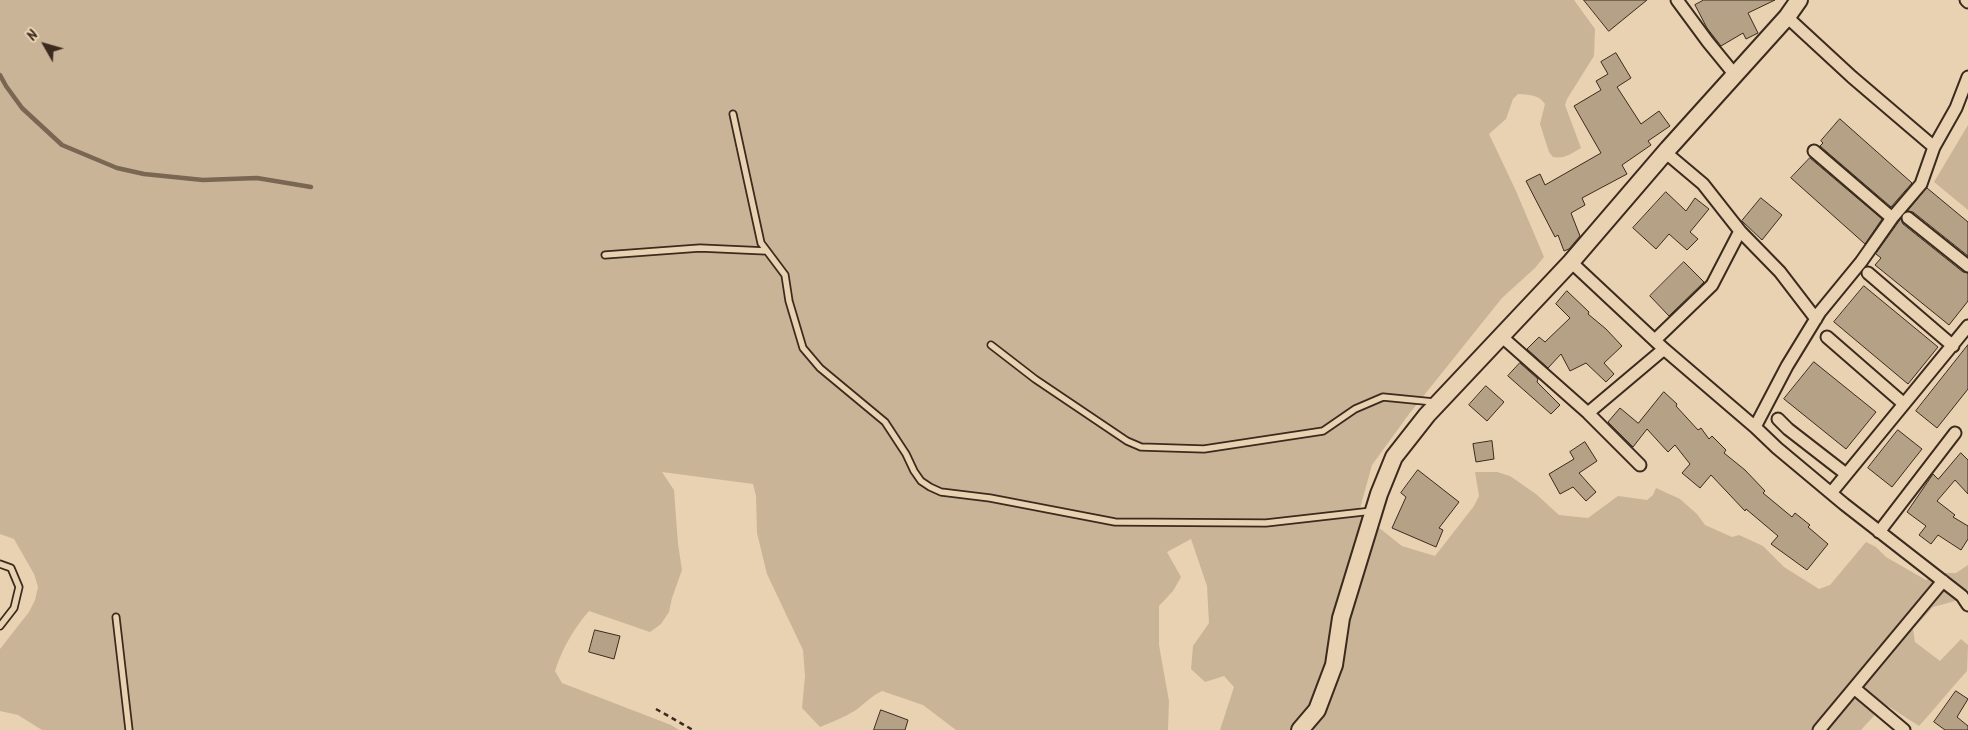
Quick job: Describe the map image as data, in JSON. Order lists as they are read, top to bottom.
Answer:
{
  "north": "top left"
}
